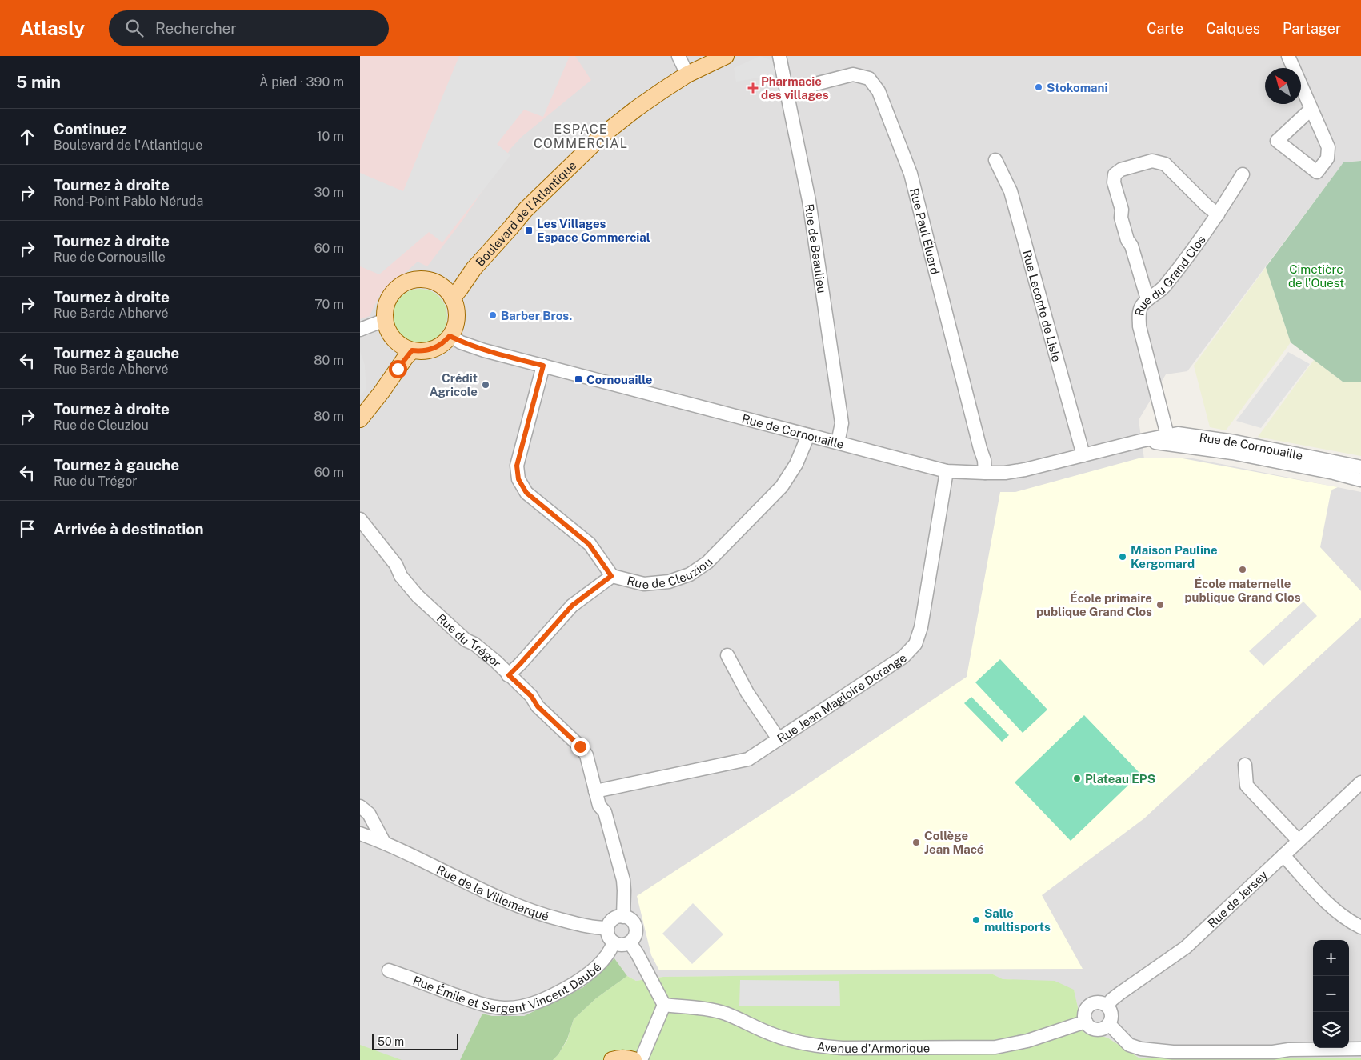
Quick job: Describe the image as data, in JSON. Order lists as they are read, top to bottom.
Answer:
{
  "streets": {
    "main road": ["Boulevard de l'Atlantique"],
    "street": [
      "Rue Paul Éluard",
      "Rue de Beaulieu",
      "Rue du Grand Clos",
      "Rue Leconte de Lisle",
      "Rue de Cornouaille",
      "Rue de Cleuziou",
      "Rue du Trégor",
      "Rue Jean Magloire Dorange",
      "Rue de la Villemarqué",
      "Rue de Jersey",
      "Rue Émile et Sergent Vincent Daubé",
      "Avenue d'Armorique"
    ]
  },
  "crossings": [
    ["Boulevard de l'Atlantique", "Rue de Cornouaille"],
    ["Rue Paul Éluard", "Rue de Beaulieu"],
    ["Rue Paul Éluard", "Rue de Cornouaille"],
    ["Rue de Beaulieu", "Rue de Cornouaille"],
    ["Rue du Grand Clos", "Rue de Cornouaille"],
    ["Rue Leconte de Lisle", "Rue de Cornouaille"],
    ["Rue de Cornouaille", "Rue de Cleuziou"],
    ["Rue de Cornouaille", "Rue Jean Magloire Dorange"],
    ["Rue de Cleuziou", "Rue du Trégor"],
    ["Rue du Trégor", "Rue Jean Magloire Dorange"],
    ["Rue du Trégor", "Rue de la Villemarqué"],
    ["Rue du Trégor", "Rue Émile et Sergent Vincent Daubé"],
    ["Rue de la Villemarqué", "Rue Émile et Sergent Vincent Daubé"],
    ["Rue de Jersey", "Avenue d'Armorique"]
  ],
  "districts": ["ESPACE COMMERCIAL"],
  "parks": ["Cimetière de l'Ouest"],
  "places": {
    "other": [
      "Stokomani",
      "Barber Bros.",
      "Crédit Agricole",
      "Maison Pauline Kergomard",
      "École maternelle publique Grand Clos",
      "École primaire publique Grand Clos",
      "Plateau EPS",
      "Collège Jean Macé",
      "Salle multisports"
    ],
    "health": ["Pharmacie des villages"],
    "transit": ["Les Villages Espace Commercial", "Cornouaille"]
  },
  "scale_bar": "50 m",
  "north": "top left",
  "page": {
    "header": "Atlasly",
    "search": "Rechercher",
    "nav": ["Carte", "Calques", "Partager"],
    "heading": ["5 min", "À pied · 390 m"],
    "list": [
      ["Continuez", "Boulevard de l'Atlantique", "10 m"],
      ["Tournez à droite", "Rond-Point Pablo Néruda", "30 m"],
      ["Tournez à droite", "Rue de Cornouaille", "60 m"],
      ["Tournez à droite", "Rue Barde Abhervé", "70 m"],
      ["Tournez à gauche", "Rue Barde Abhervé", "80 m"],
      ["Tournez à droite", "Rue de Cleuziou", "80 m"],
      ["Tournez à gauche", "Rue du Trégor", "60 m"],
      "Arrivée à destination"
    ],
    "map_buttons": ["+", "−"],
    "scale": "50 m"
  }
}
